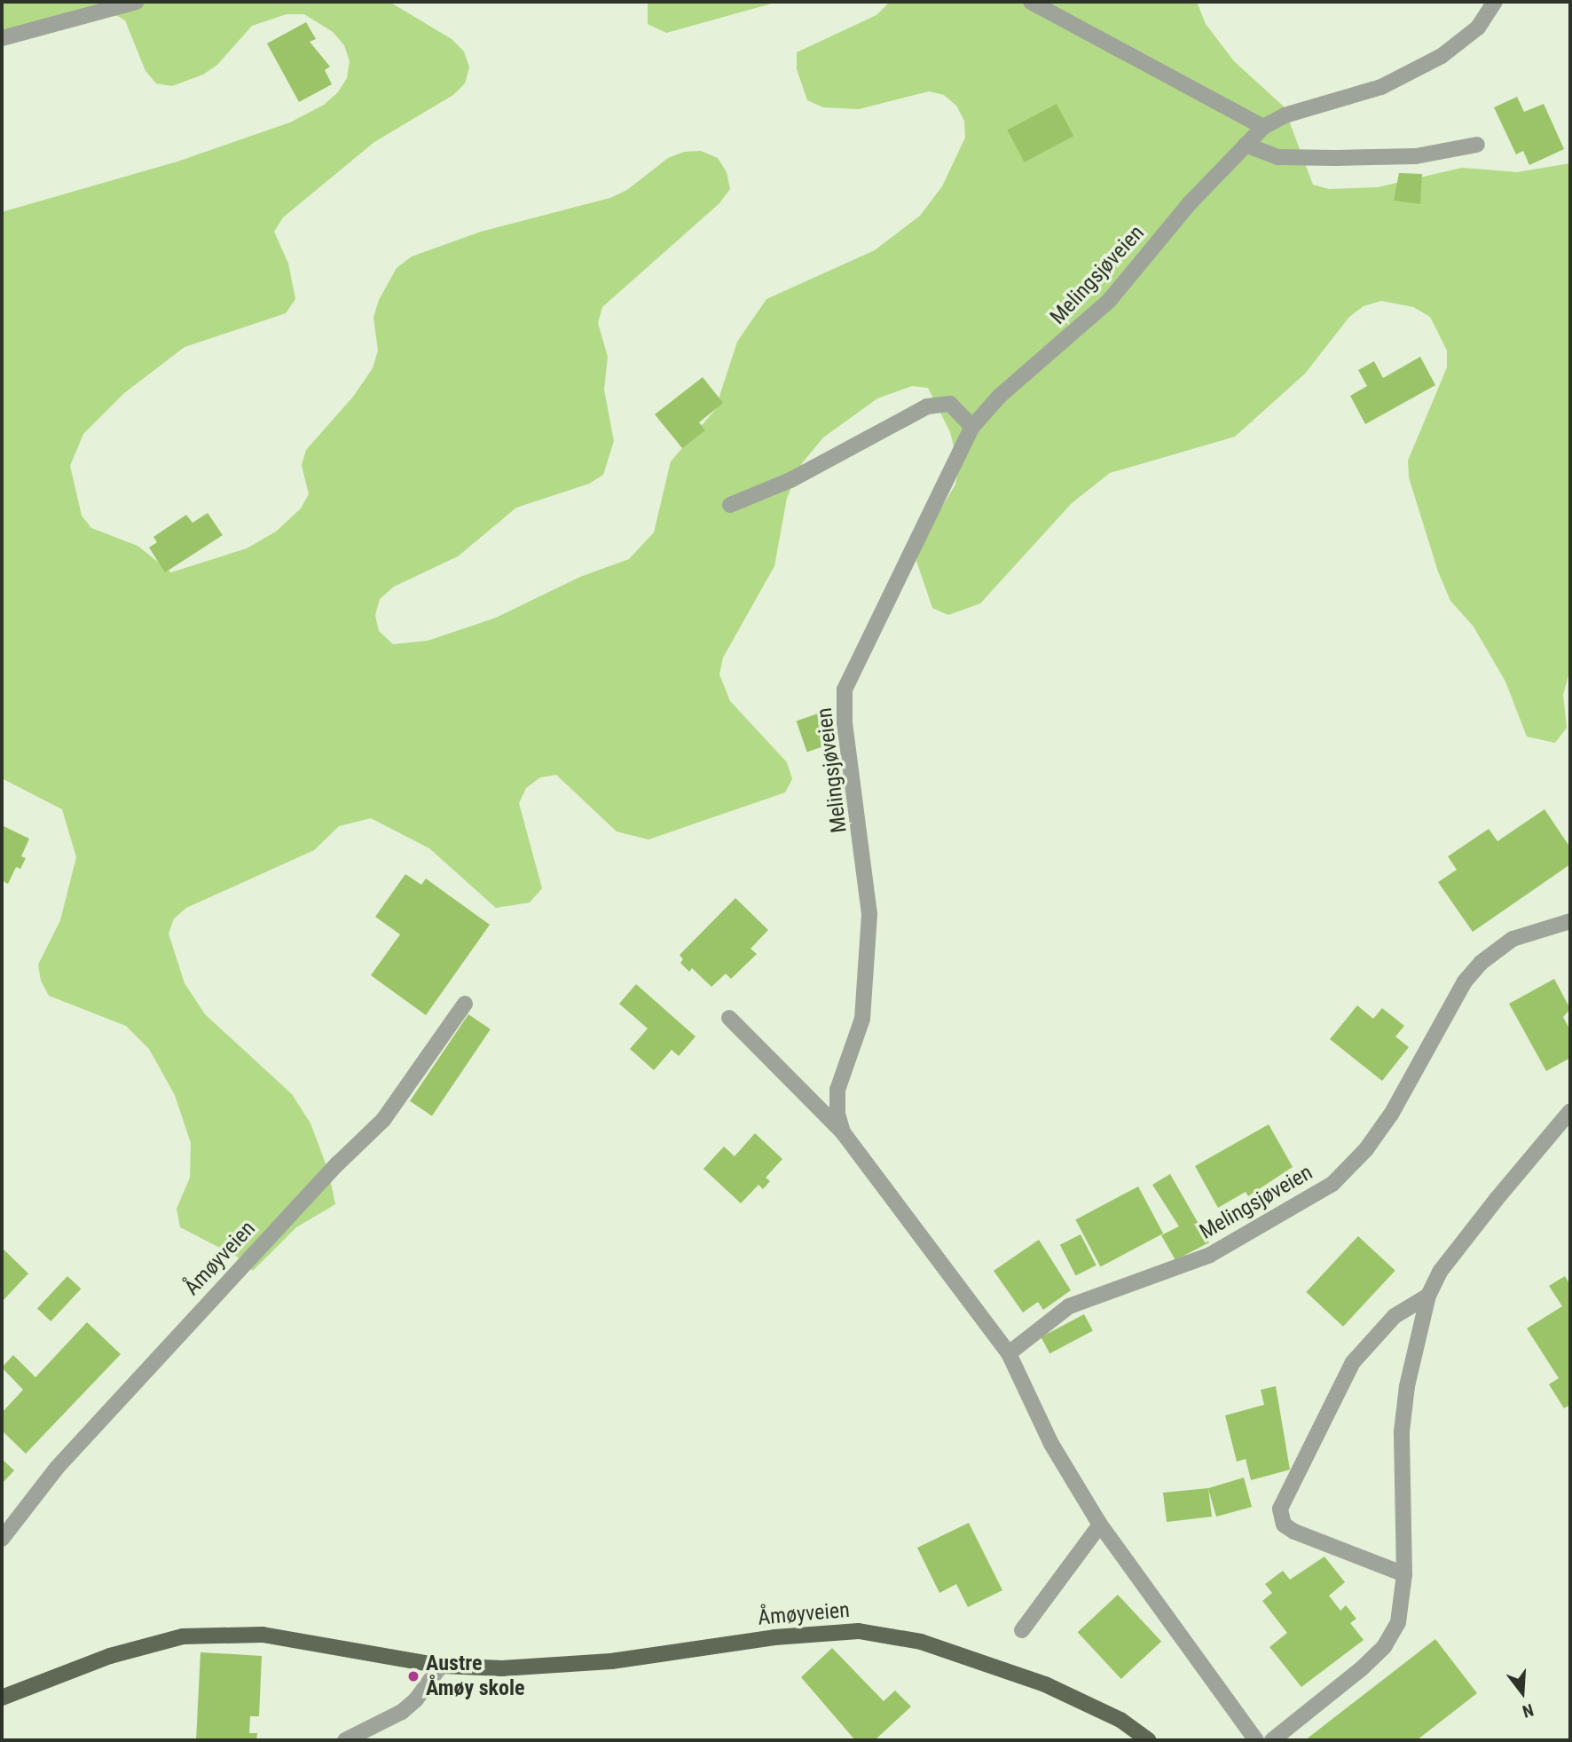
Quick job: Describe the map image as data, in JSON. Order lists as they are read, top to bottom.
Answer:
{
  "streets": {
    "main road": ["Åmøyveien"],
    "street": ["Melingsjøveien"]
  },
  "places": ["Austre Åmøy skole"],
  "north": "bottom"
}
